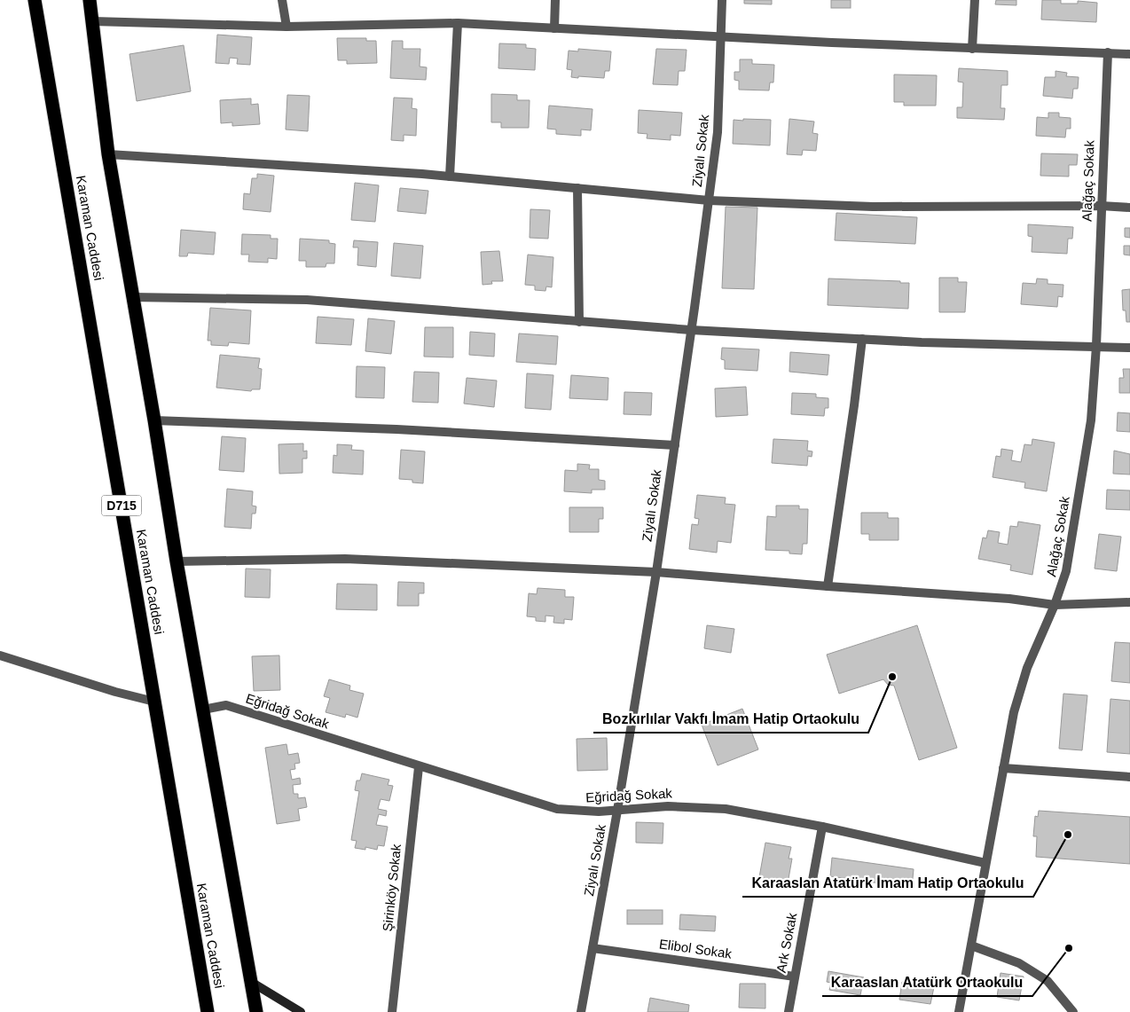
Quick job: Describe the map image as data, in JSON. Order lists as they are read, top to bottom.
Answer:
{
  "streets": {
    "highway": ["Karaman Caddesi", "D715"],
    "street": [
      "Ziyalı Sokak",
      "Alağaç Sokak",
      "Eğridağ Sokak",
      "Şirinköy Sokak",
      "Ark Sokak",
      "Elibol Sokak"
    ]
  },
  "crossings": [
    ["Ziyalı Sokak", "Eğridağ Sokak"],
    ["Ziyalı Sokak", "Elibol Sokak"],
    ["Alağaç Sokak", "Eğridağ Sokak"],
    ["Eğridağ Sokak", "Şirinköy Sokak"],
    ["Eğridağ Sokak", "Ark Sokak"],
    ["Ark Sokak", "Elibol Sokak"]
  ],
  "places": ["Bozkırlılar Vakfı İmam Hatip Ortaokulu", "Karaaslan Atatürk İmam Hatip Ortaokulu", "Karaaslan Atatürk Ortaokulu"]
}
